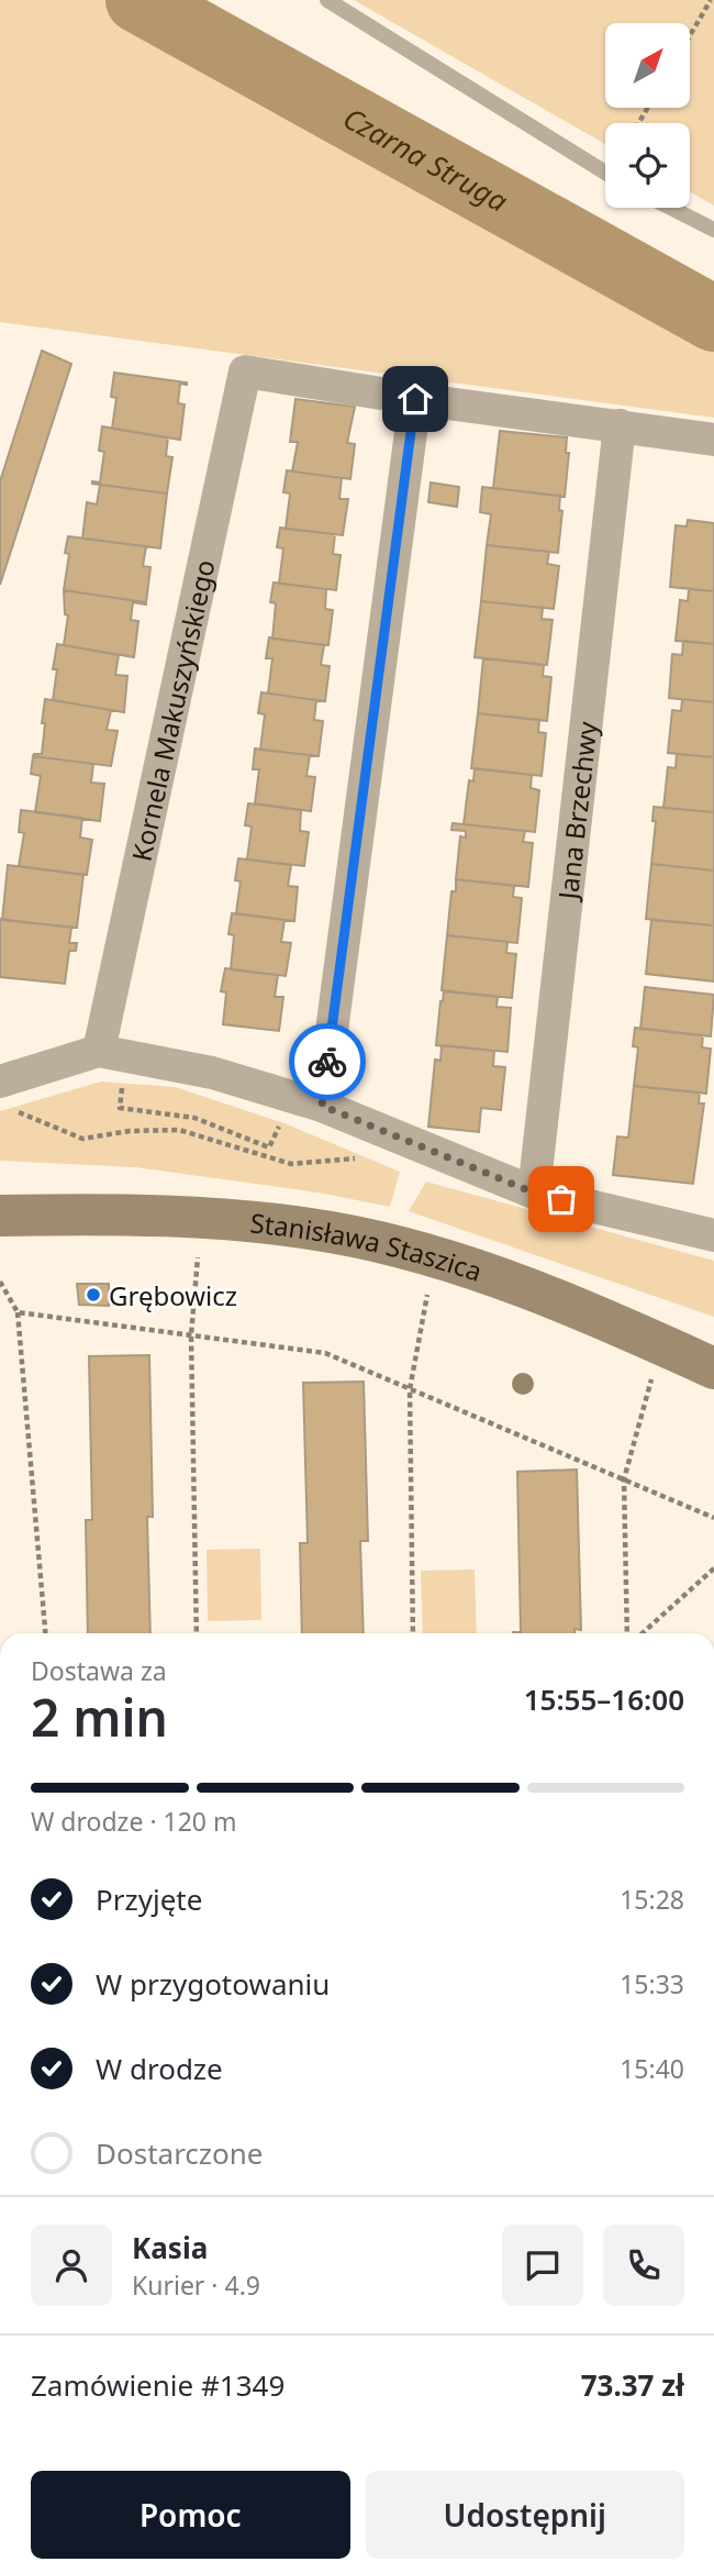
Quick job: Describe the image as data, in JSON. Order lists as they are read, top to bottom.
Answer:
{
  "streets": {
    "street": ["Kornela Makuszyńskiego", "Jana Brzechwy", "Stanisława Staszica"]
  },
  "water": ["Czarna Struga"],
  "places": ["Grębowicz"],
  "north": "top right",
  "page": {
    "heading": ["2 min", "Dostawa za", "15:55–16:00"],
    "panel": [
      "Kasia",
      "Kurier · 4.9",
      "Zamówienie #1349",
      "73.37 zł"
    ],
    "bar": "W drodze · 120 m",
    "list": [
      ["Przyjęte", "15:28"],
      ["W przygotowaniu", "15:33"],
      ["W drodze", "15:40"],
      "Dostarczone"
    ],
    "buttons": ["Pomoc", "Udostępnij"]
  }
}
